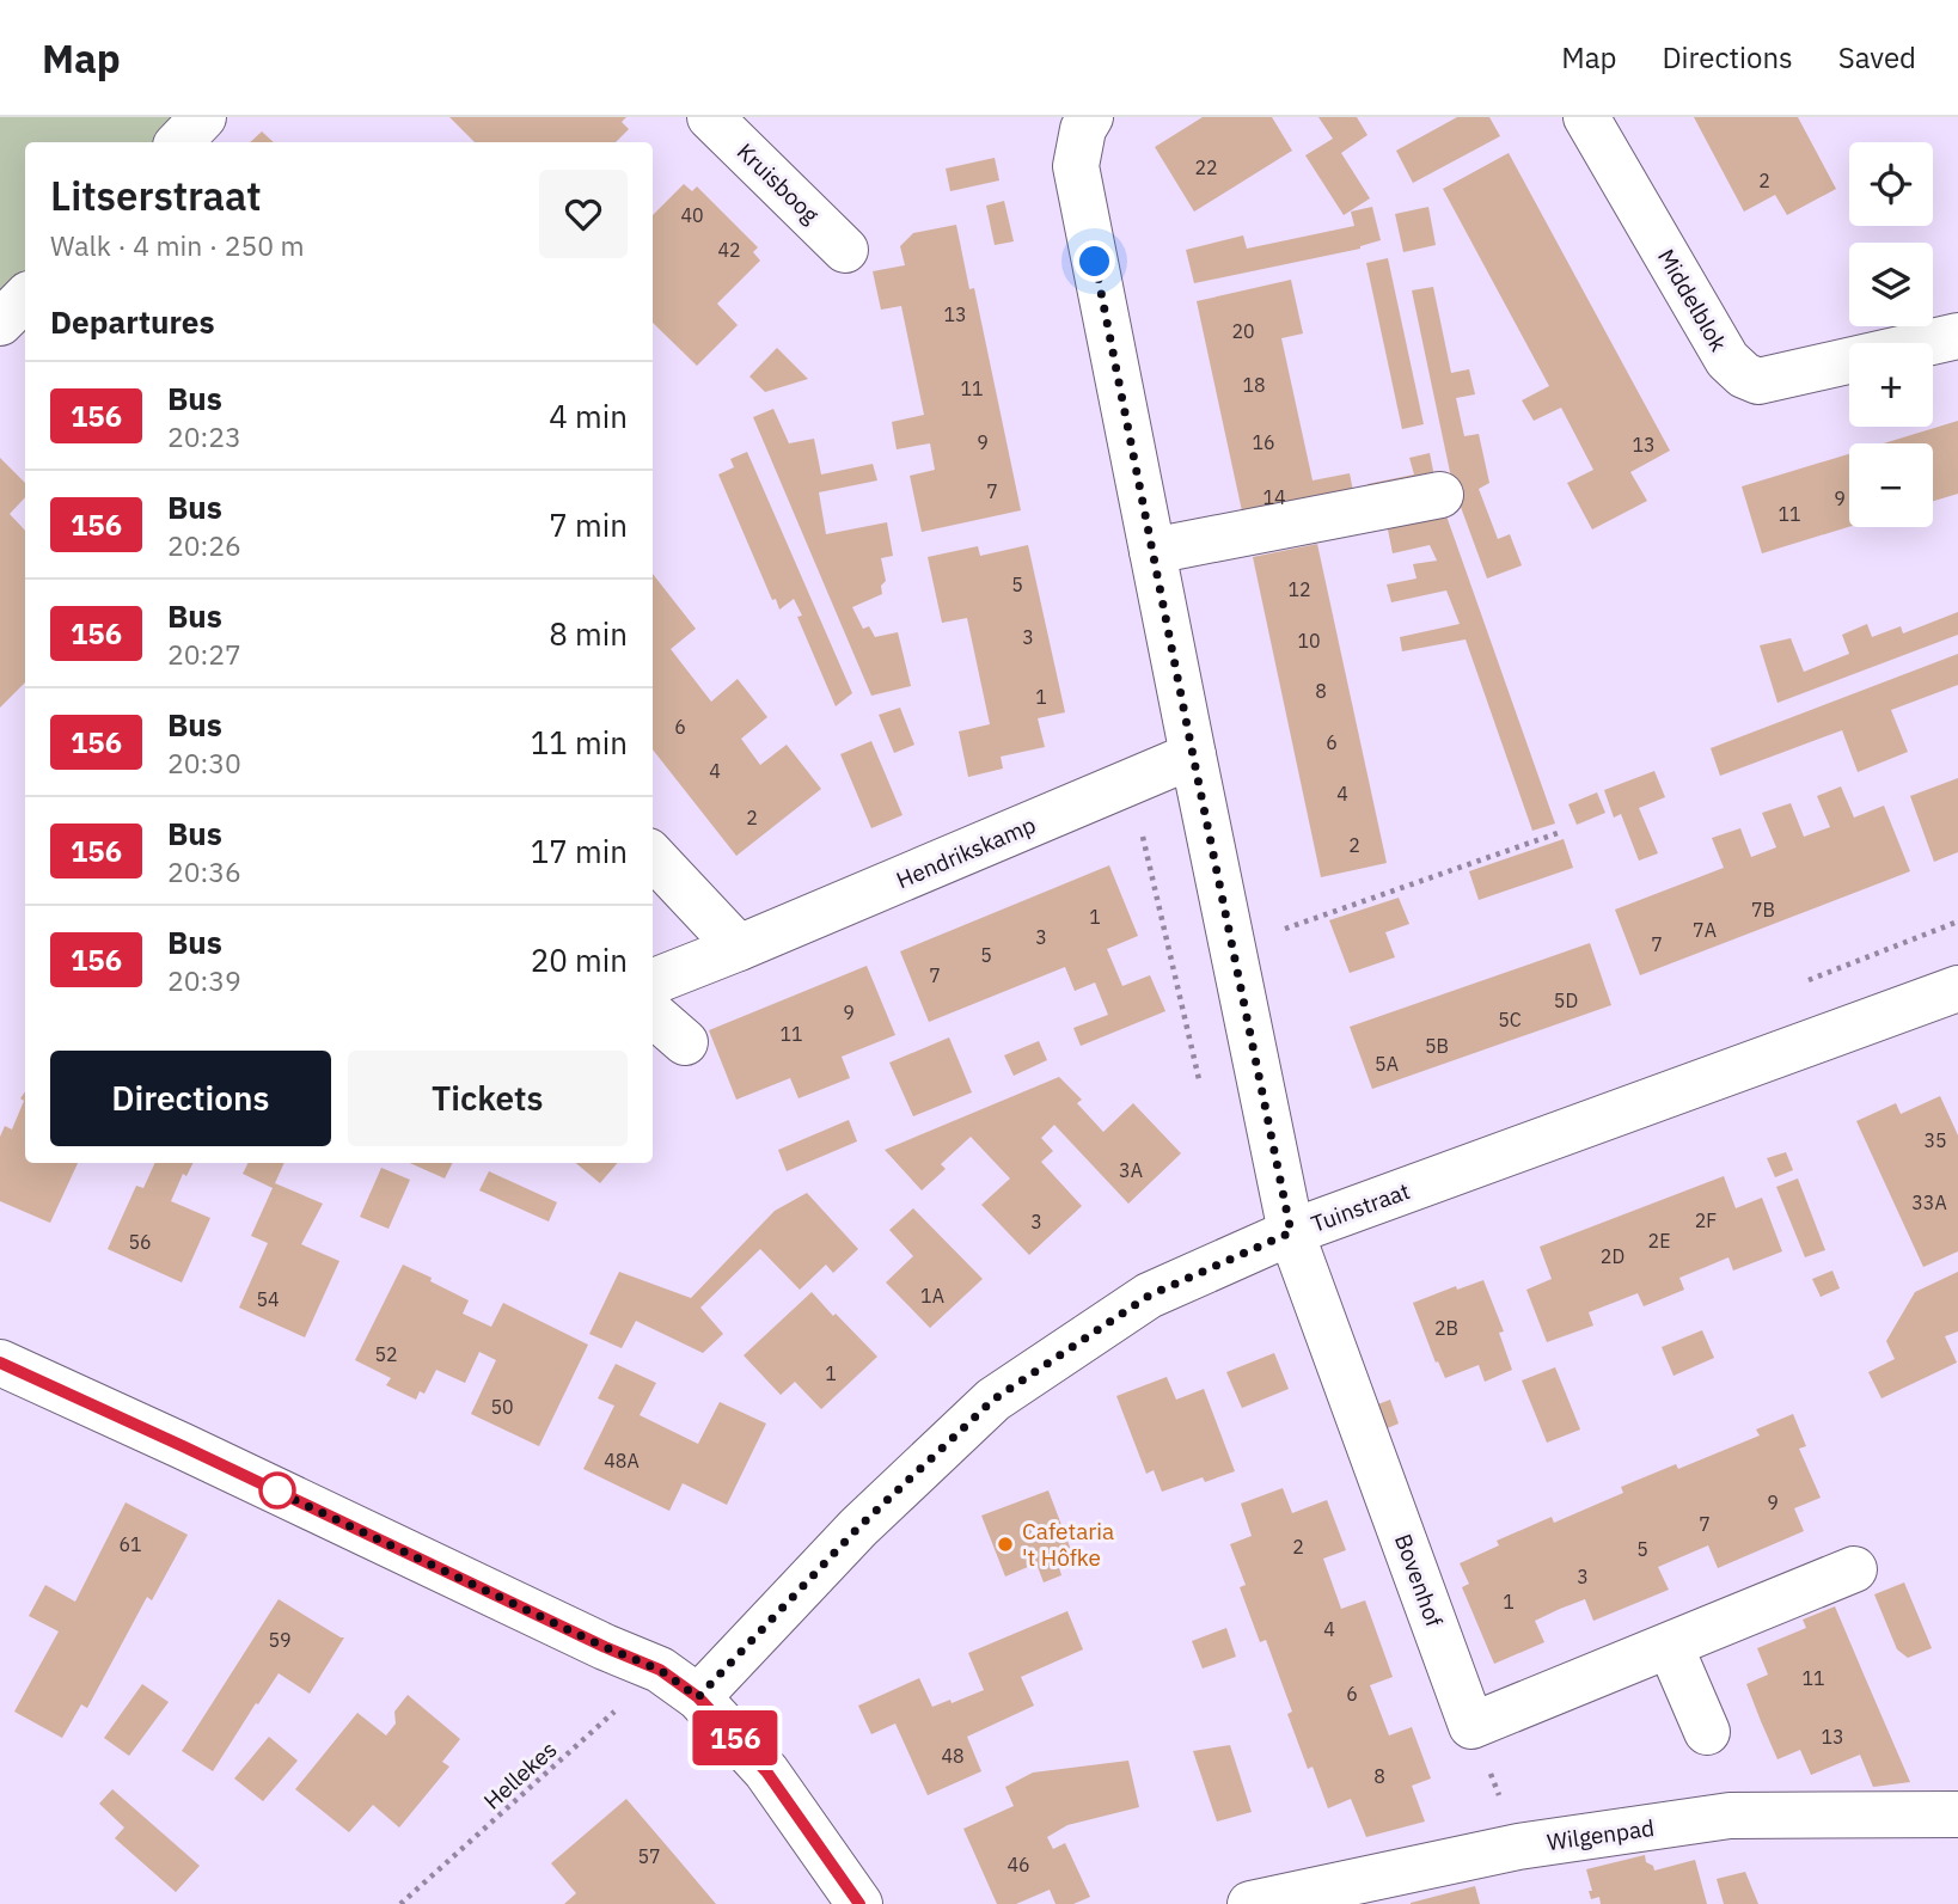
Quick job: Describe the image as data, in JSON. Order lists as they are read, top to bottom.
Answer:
{
  "streets": {
    "street": [
      "Kruisboog",
      "Middelblok",
      "Hendrikskamp",
      "Tuinstraat",
      "Bovenhof",
      "Wilgenpad"
    ],
    "path": ["Hellekes"]
  },
  "crossings": [
    ["Hendrikskamp", "Bovenhof"],
    ["Tuinstraat", "Bovenhof"]
  ],
  "places": ["Cafetaria 't Hôfke"],
  "lines": ["bus line 156"],
  "house_numbers": [
    "22",
    "2",
    "40",
    "42",
    "13",
    "20",
    "18",
    "11",
    "9",
    "16",
    "13",
    "7",
    "14",
    "9",
    "11",
    "5",
    "12",
    "3",
    "10",
    "8",
    "1",
    "6",
    "6",
    "4",
    "4",
    "2",
    "2",
    "7B",
    "1",
    "7A",
    "3",
    "7",
    "5",
    "7",
    "5D",
    "9",
    "5C",
    "11",
    "5B",
    "5A",
    "35",
    "3A",
    "33A",
    "2F",
    "3",
    "2E",
    "56",
    "2D",
    "1A",
    "54",
    "2B",
    "52",
    "1",
    "50",
    "48A",
    "9",
    "7",
    "61",
    "2",
    "5",
    "3",
    "1",
    "4",
    "59",
    "11",
    "6",
    "13",
    "48",
    "8",
    "57",
    "46"
  ],
  "page": {
    "header": "Map",
    "nav": ["Map", "Directions", "Saved"],
    "on_map": "156",
    "map_buttons": ["+", "−"],
    "heading": [
      ["Litserstraat", "Walk · 4 min · 250 m"],
      "Departures"
    ],
    "list": [
      {
        "mark": "156",
        "name": "Bus",
        "note": "20:23",
        "value": "4 min"
      },
      {
        "mark": "156",
        "name": "Bus",
        "note": "20:26",
        "value": "7 min"
      },
      {
        "mark": "156",
        "name": "Bus",
        "note": "20:27",
        "value": "8 min"
      },
      {
        "mark": "156",
        "name": "Bus",
        "note": "20:30",
        "value": "11 min"
      },
      {
        "mark": "156",
        "name": "Bus",
        "note": "20:36",
        "value": "17 min"
      },
      {
        "mark": "156",
        "name": "Bus",
        "note": "20:39",
        "value": "20 min"
      }
    ],
    "buttons": ["Directions", "Tickets"]
  }
}
